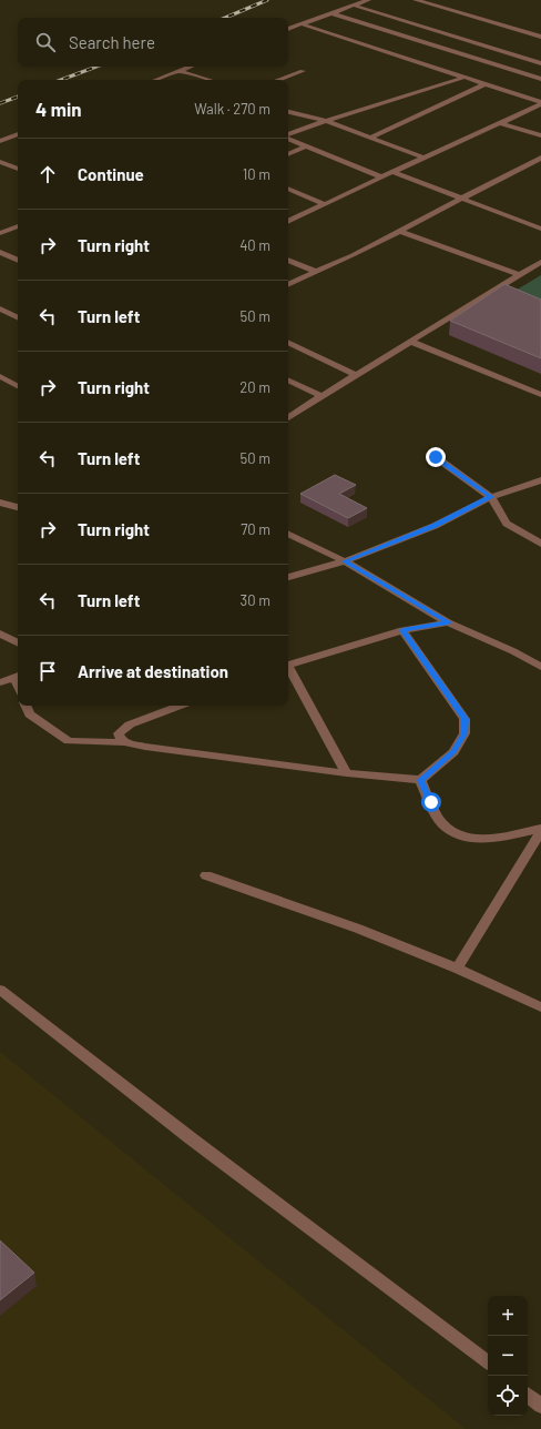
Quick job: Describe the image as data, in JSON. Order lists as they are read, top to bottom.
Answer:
{
  "page": {
    "search": "Search here",
    "heading": ["4 min", "Walk · 270 m"],
    "list": [
      ["Continue", "10 m"],
      ["Turn right", "40 m"],
      ["Turn left", "50 m"],
      ["Turn right", "20 m"],
      ["Turn left", "50 m"],
      ["Turn right", "70 m"],
      ["Turn left", "30 m"],
      "Arrive at destination"
    ],
    "map_buttons": ["+", "−"]
  }
}
